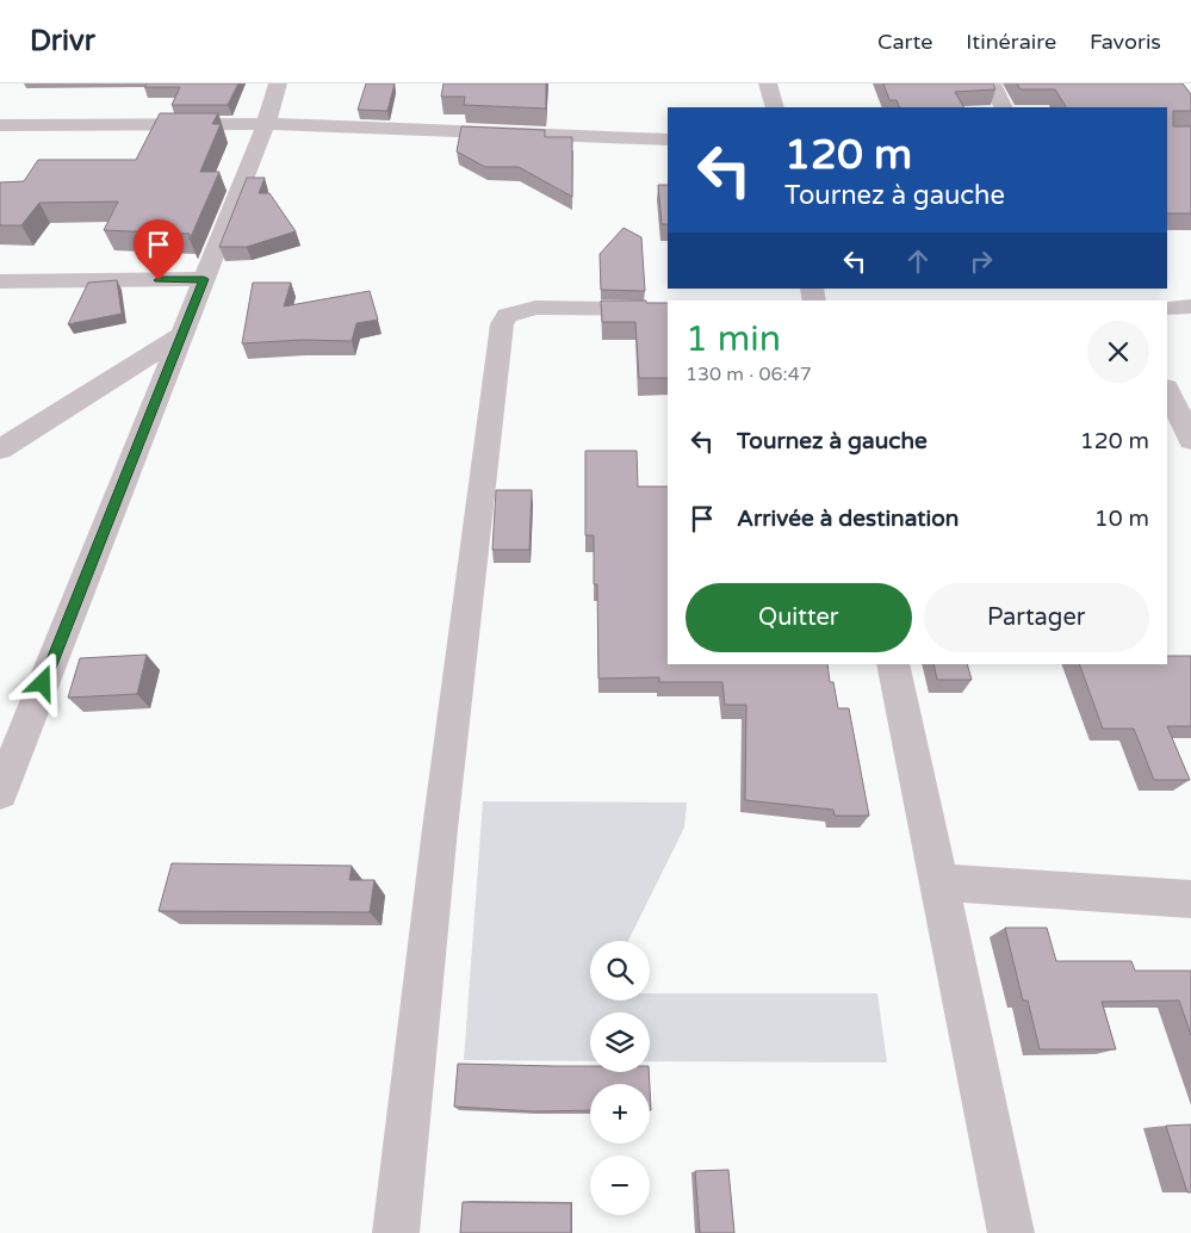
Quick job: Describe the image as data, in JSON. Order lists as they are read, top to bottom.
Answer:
{
  "page": {
    "header": "Drivr",
    "nav": ["Carte", "Itinéraire", "Favoris"],
    "turn": ["120 m", "Tournez à gauche"],
    "heading": ["1 min", "130 m · 06:47"],
    "list": [
      {
        "name": "Tournez à gauche",
        "value": "120 m"
      },
      {
        "name": "Arrivée à destination",
        "value": "10 m"
      }
    ],
    "buttons": ["Quitter", "Partager"],
    "map_buttons": ["+", "−"]
  }
}
